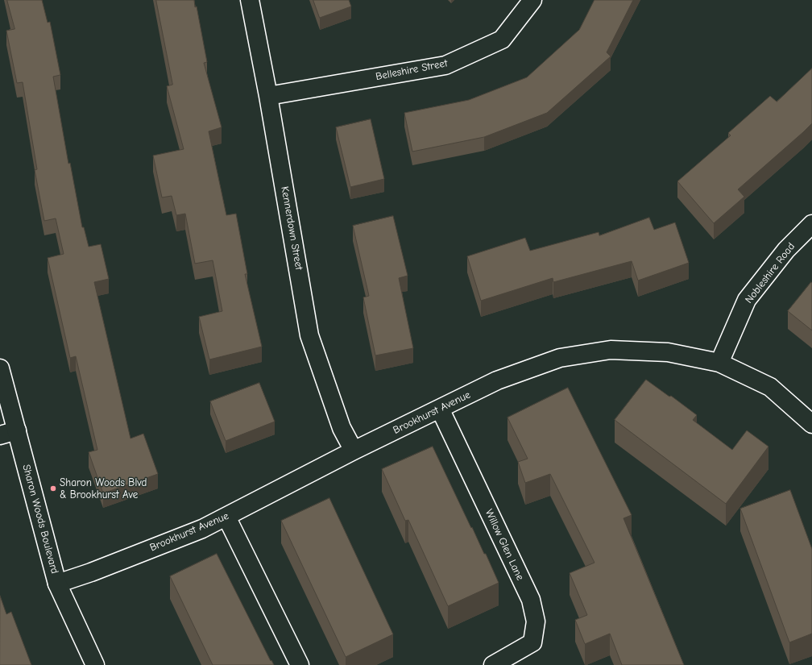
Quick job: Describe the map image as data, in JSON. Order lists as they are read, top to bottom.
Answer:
{
  "streets": {
    "street": [
      "Belleshire Street",
      "Kennerdown Street",
      "Nobleshire Road",
      "Brookhurst Avenue",
      "Sharon Woods Boulevard",
      "Willow Glen Lane"
    ]
  },
  "crossings": [
    ["Belleshire Street", "Kennerdown Street"],
    ["Kennerdown Street", "Brookhurst Avenue"],
    ["Nobleshire Road", "Brookhurst Avenue"],
    ["Brookhurst Avenue", "Sharon Woods Boulevard"],
    ["Brookhurst Avenue", "Willow Glen Lane"]
  ],
  "places": ["Sharon Woods Blvd & Brookhurst Ave"]
}
